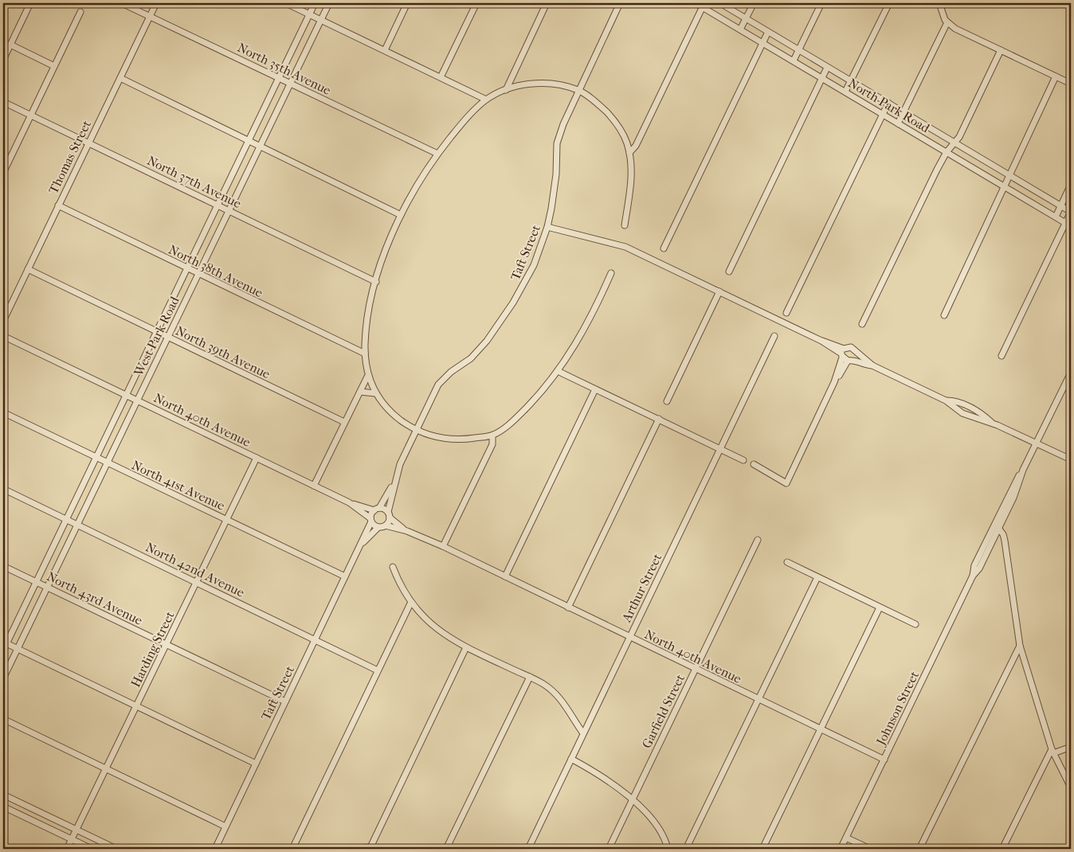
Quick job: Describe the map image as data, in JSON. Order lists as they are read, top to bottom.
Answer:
{
  "streets": {
    "street": [
      "North 35th Avenue",
      "North Park Road",
      "Thomas Street",
      "North 37th Avenue",
      "Taft Street",
      "North 38th Avenue",
      "West Park Road",
      "North 39th Avenue",
      "North 40th Avenue",
      "North 41st Avenue",
      "North 42nd Avenue",
      "Arthur Street",
      "North 43rd Avenue",
      "Harding Street",
      "Johnson Street",
      "Garfield Street"
    ]
  },
  "crossings": [
    ["North 35th Avenue", "Thomas Street"],
    ["North 35th Avenue", "West Park Road"],
    ["Thomas Street", "North 37th Avenue"],
    ["Thomas Street", "North 38th Avenue"],
    ["Thomas Street", "North 39th Avenue"],
    ["North 37th Avenue", "West Park Road"],
    ["Taft Street", "North 40th Avenue"],
    ["Taft Street", "North 41st Avenue"],
    ["Taft Street", "North 42nd Avenue"],
    ["Taft Street", "North 43rd Avenue"],
    ["North 38th Avenue", "West Park Road"],
    ["West Park Road", "North 39th Avenue"],
    ["West Park Road", "North 40th Avenue"],
    ["West Park Road", "North 41st Avenue"],
    ["West Park Road", "North 42nd Avenue"],
    ["West Park Road", "North 43rd Avenue"],
    ["North 40th Avenue", "Arthur Street"],
    ["North 40th Avenue", "Harding Street"],
    ["North 40th Avenue", "Johnson Street"],
    ["North 40th Avenue", "Garfield Street"],
    ["North 41st Avenue", "Harding Street"],
    ["North 42nd Avenue", "Harding Street"],
    ["North 43rd Avenue", "Harding Street"]
  ]
}
